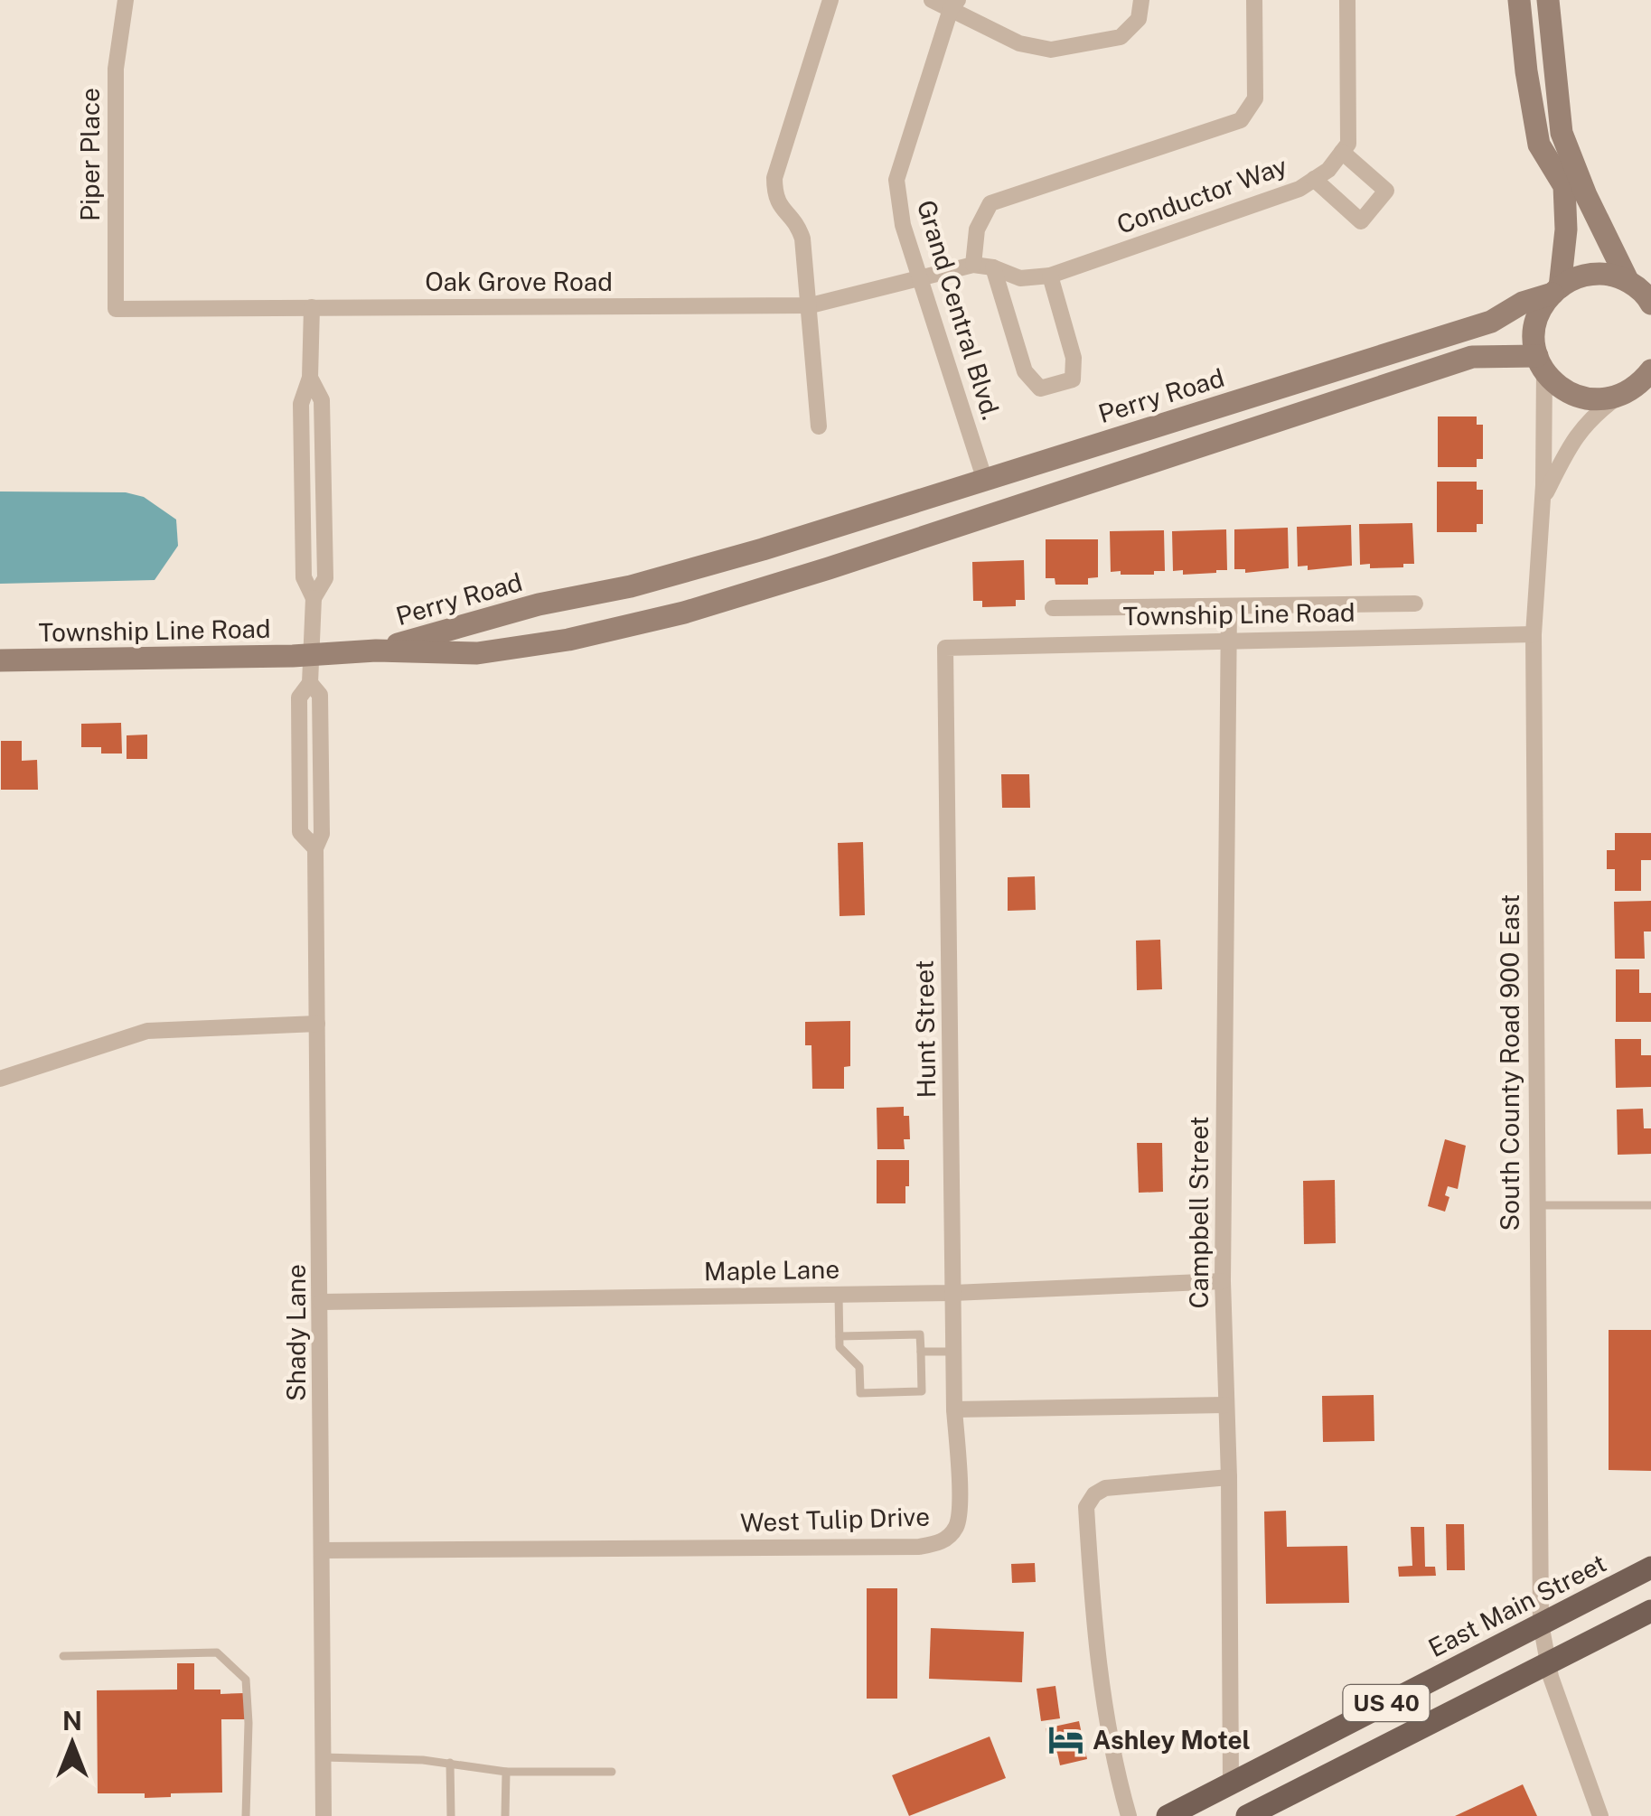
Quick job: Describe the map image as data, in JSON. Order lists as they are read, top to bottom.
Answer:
{
  "streets": {
    "main road": ["East Main Street", "US 40"],
    "street": [
      "Piper Place",
      "Conductor Way",
      "Oak Grove Road",
      "Grand Central Blvd.",
      "Perry Road",
      "Township Line Road",
      "Hunt Street",
      "South County Road 900 East",
      "Campbell Street",
      "Maple Lane",
      "Shady Lane",
      "West Tulip Drive"
    ]
  },
  "crossings": [
    ["Piper Place", "Oak Grove Road"],
    ["Conductor Way", "Oak Grove Road"],
    ["Conductor Way", "Grand Central Blvd."],
    ["Oak Grove Road", "Grand Central Blvd."],
    ["Grand Central Blvd.", "Perry Road"],
    ["Perry Road", "Township Line Road"],
    ["Perry Road", "South County Road 900 East"],
    ["Township Line Road", "Hunt Street"],
    ["Township Line Road", "South County Road 900 East"],
    ["Township Line Road", "Campbell Street"],
    ["Township Line Road", "Shady Lane"],
    ["Hunt Street", "Maple Lane"],
    ["Hunt Street", "West Tulip Drive"],
    ["South County Road 900 East", "East Main Street"],
    ["South County Road 900 East", "US 40"],
    ["Campbell Street", "Maple Lane"],
    ["Campbell Street", "East Main Street"],
    ["Maple Lane", "Shady Lane"],
    ["Shady Lane", "West Tulip Drive"]
  ],
  "places": {
    "hotel": ["Ashley Motel"]
  },
  "north": "top"
}
